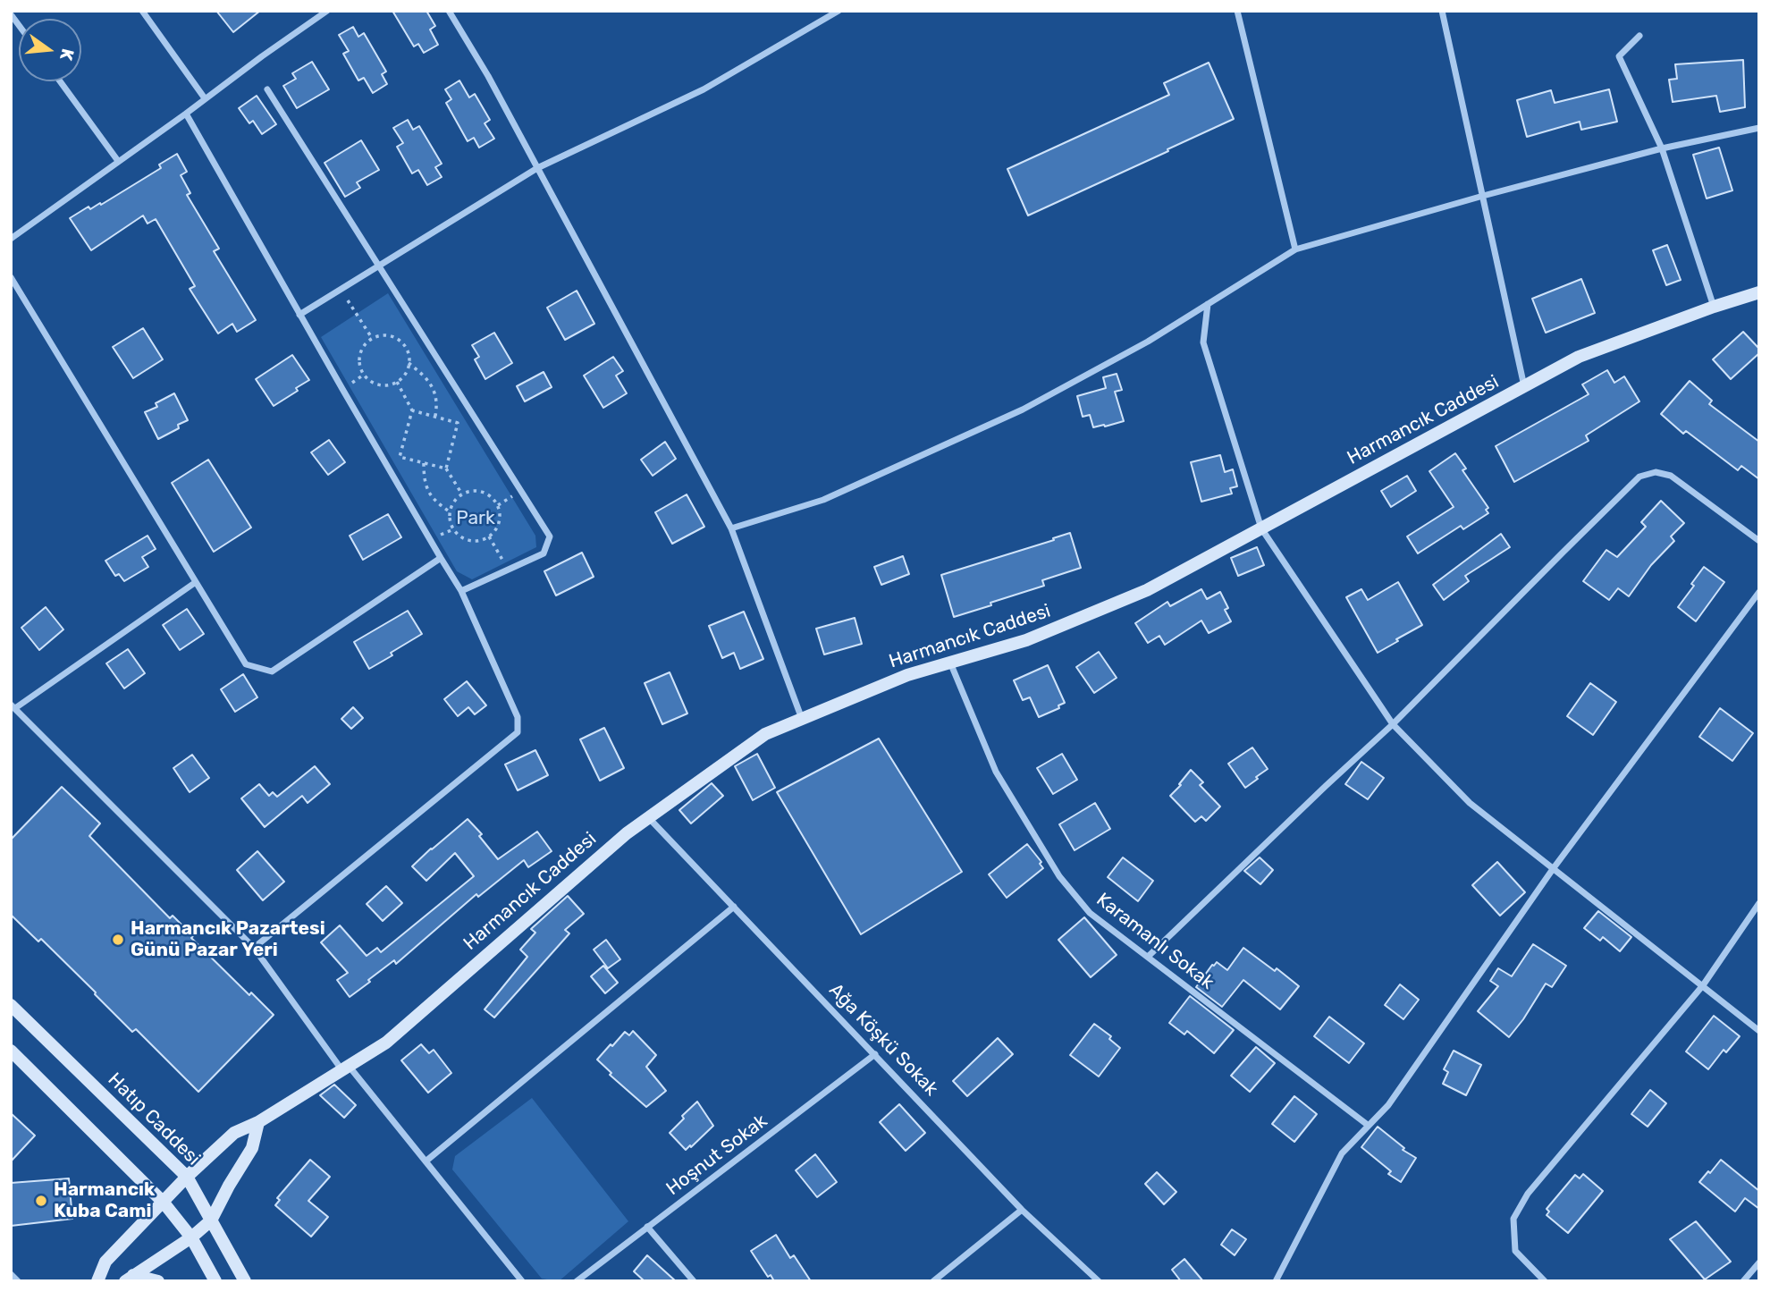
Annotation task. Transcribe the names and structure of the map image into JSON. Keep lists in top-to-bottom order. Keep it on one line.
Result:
{"streets":{"street":["Harmancık Caddesi","Karamanlı Sokak","Ağa Köşkü Sokak","Hatıp Caddesi","Hoşnut Sokak"]},"crossings":[["Harmancık Caddesi","Karamanlı Sokak"],["Harmancık Caddesi","Ağa Köşkü Sokak"],["Harmancık Caddesi","Hatıp Caddesi"],["Ağa Köşkü Sokak","Hoşnut Sokak"]],"parks":["Park"],"places":["Harmancık Pazartesi Günü Pazar Yeri","Harmancık Kuba Cami"],"north":"right"}
